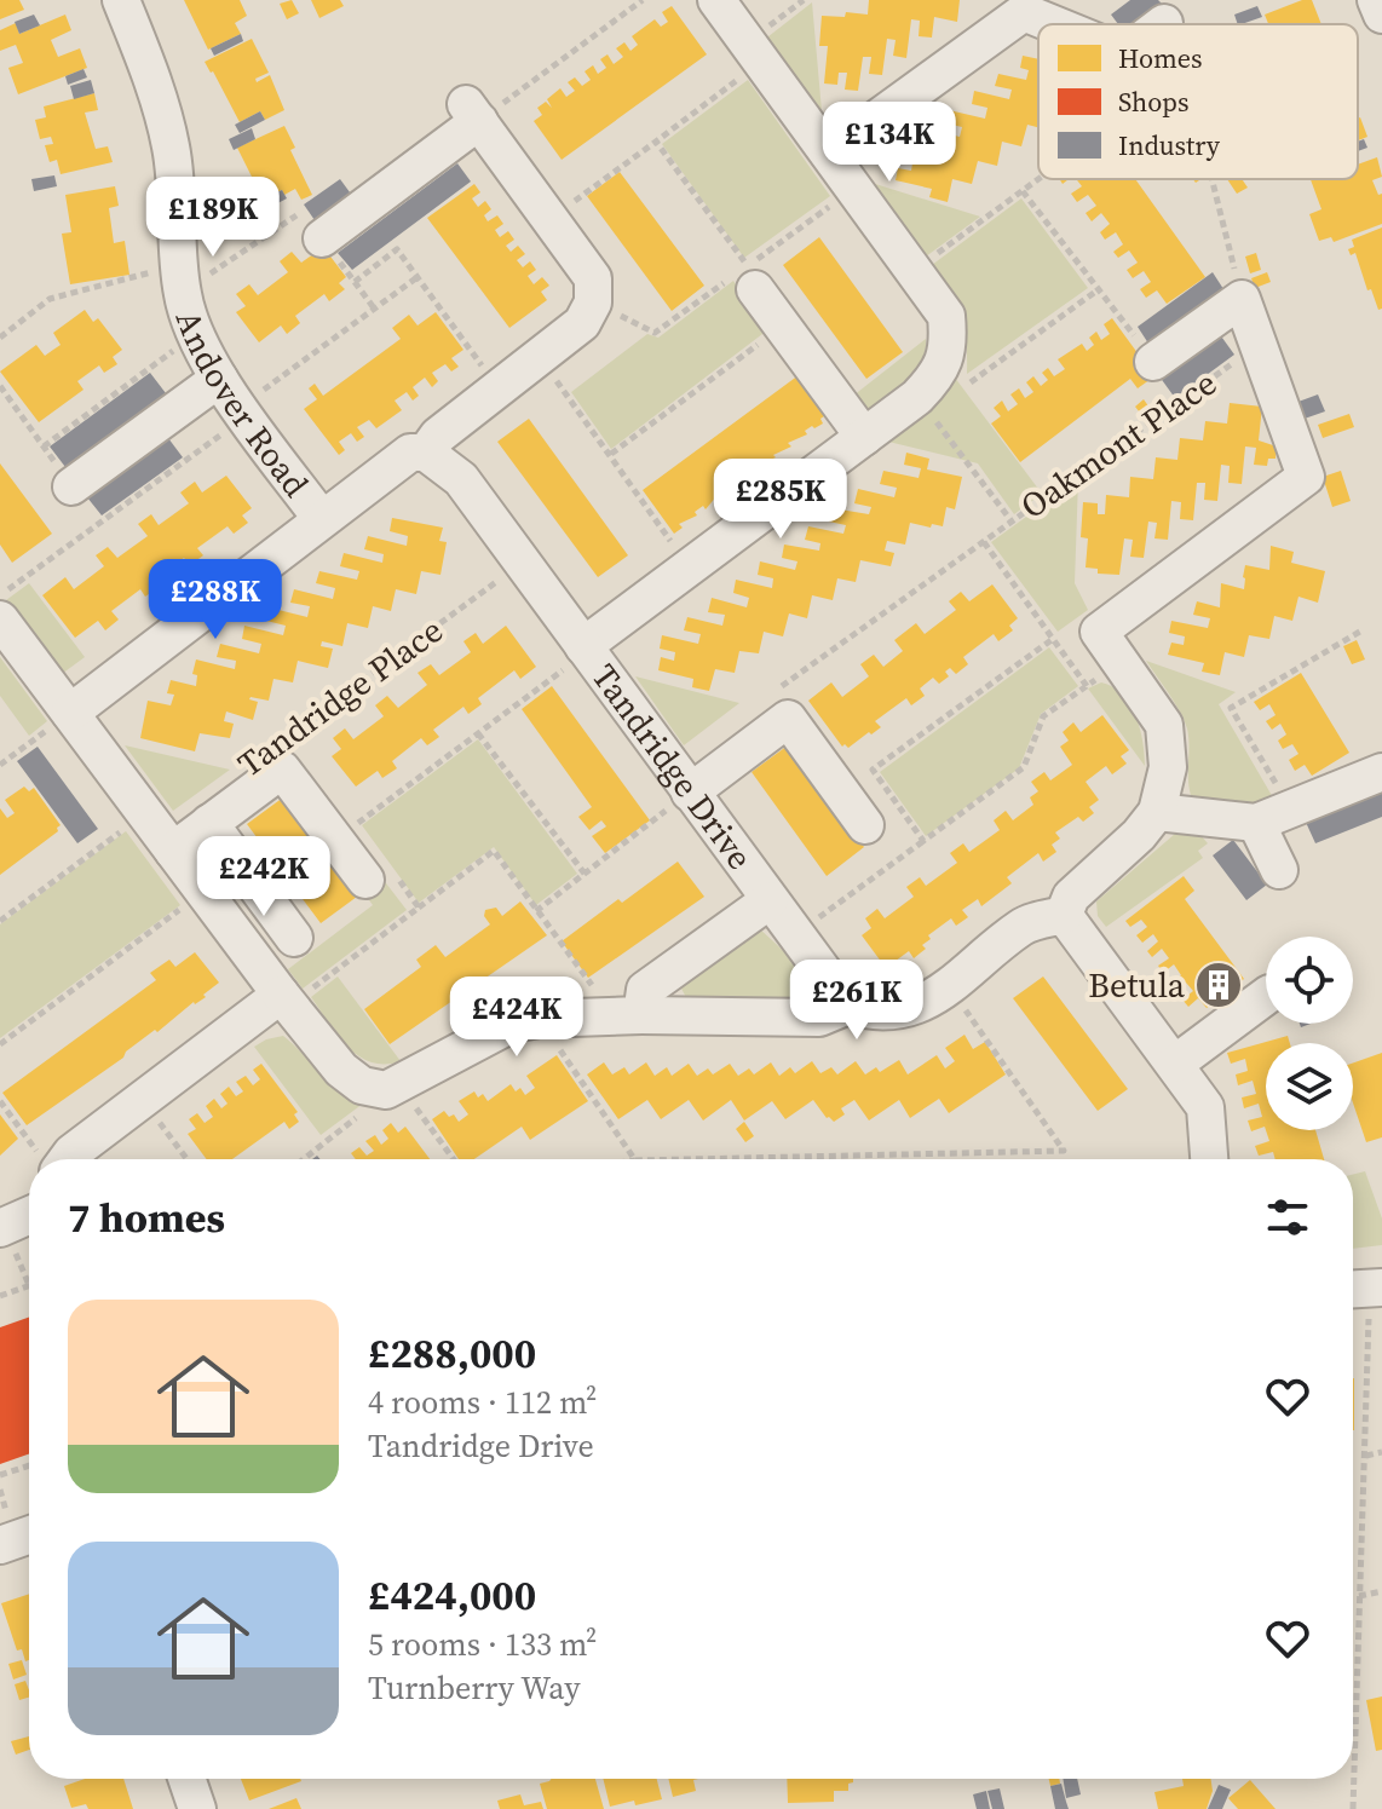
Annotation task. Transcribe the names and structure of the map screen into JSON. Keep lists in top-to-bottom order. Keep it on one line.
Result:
{"streets":{"street":["Andover Road","Tandridge Drive"],"path":["Oakmont Place","Tandridge Place"]},"crossings":[["Tandridge Place","Tandridge Drive"]],"places":{"building":["Betula"]},"legend":["Homes","Shops","Industry"],"page":{"price":["£134K","£189K","£285K","£288K","£242K","£261K","£424K"],"heading":"7 homes","list":[{"name":"£288,000","note":"4 rooms · 112 m² · Tandridge Drive"},{"name":"£424,000","note":"5 rooms · 133 m² · Turnberry Way"}]}}
